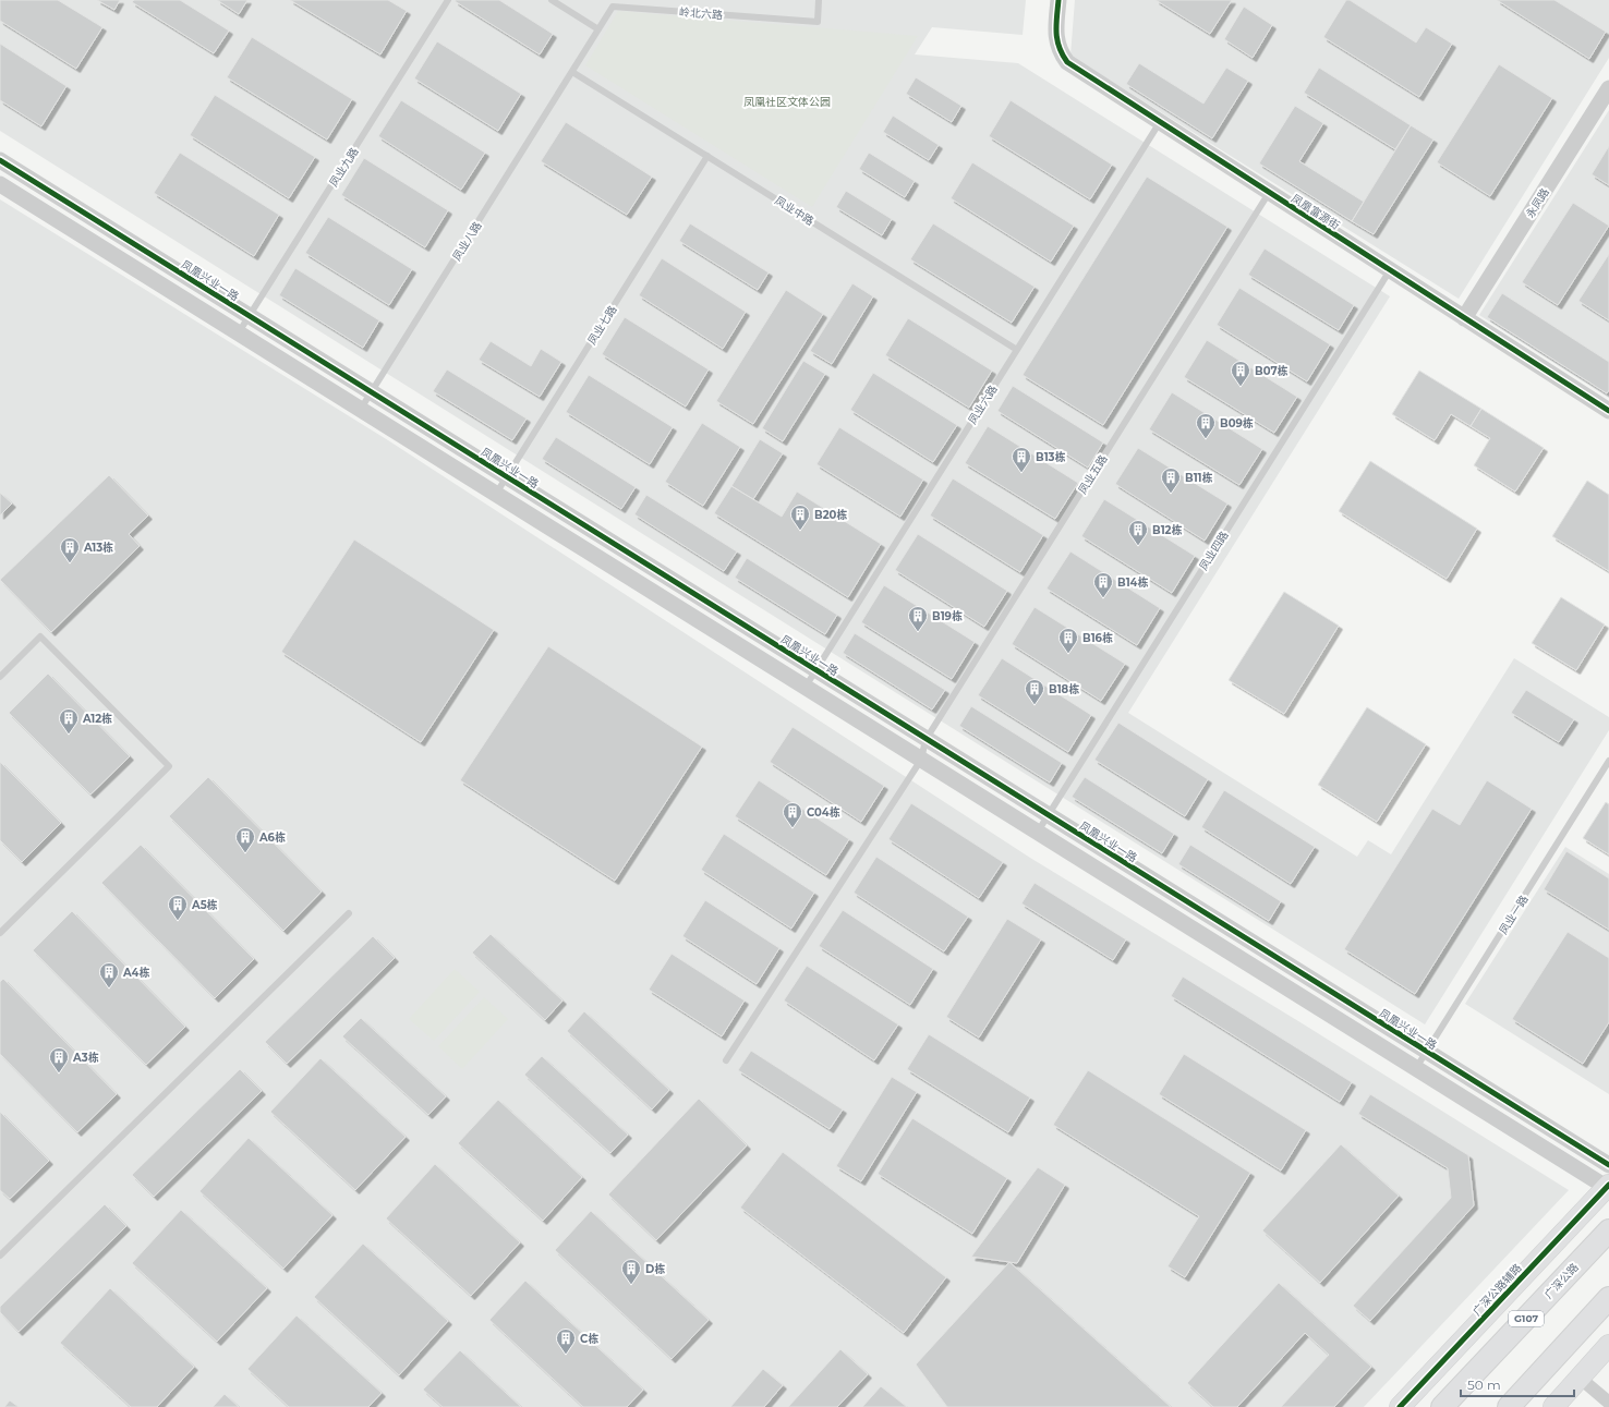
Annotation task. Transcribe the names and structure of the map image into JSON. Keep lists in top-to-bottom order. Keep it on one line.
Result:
{"streets":{"highway":["广深公路","G107"],"main road":["广深公路辅路"],"street":["永凤路","凤凰富源街","凤凰兴业一路"],"lane":["岭北六路","凤业九路","凤业中路","凤业八路","凤业七路","凤业六路","凤业五路","凤业四路","凤业一路"]},"crossings":[["岭北六路","凤业中路"],["岭北六路","凤业八路"],["凤业九路","凤凰兴业一路"],["永凤路","凤凰富源街"],["凤业中路","凤业八路"],["凤业中路","凤业七路"],["凤业中路","凤业六路"],["凤凰富源街","凤业六路"],["凤凰富源街","凤业五路"],["凤凰富源街","凤业四路"],["凤业八路","凤凰兴业一路"],["凤凰兴业一路","凤业七路"],["凤凰兴业一路","凤业六路"],["凤凰兴业一路","凤业五路"],["凤凰兴业一路","凤业四路"],["凤凰兴业一路","凤业一路"]],"parks":["凤凰社区文体公园"],"places":{"building":["B07栋","B09栋","B13栋","B11栋","B20栋","B12栋","A13栋","B14栋","B19栋","B16栋","B18栋","A12栋","C04栋","A6栋","A5栋","A4栋","A3栋","D栋","C栋"]},"scale_bar":"50 m"}
